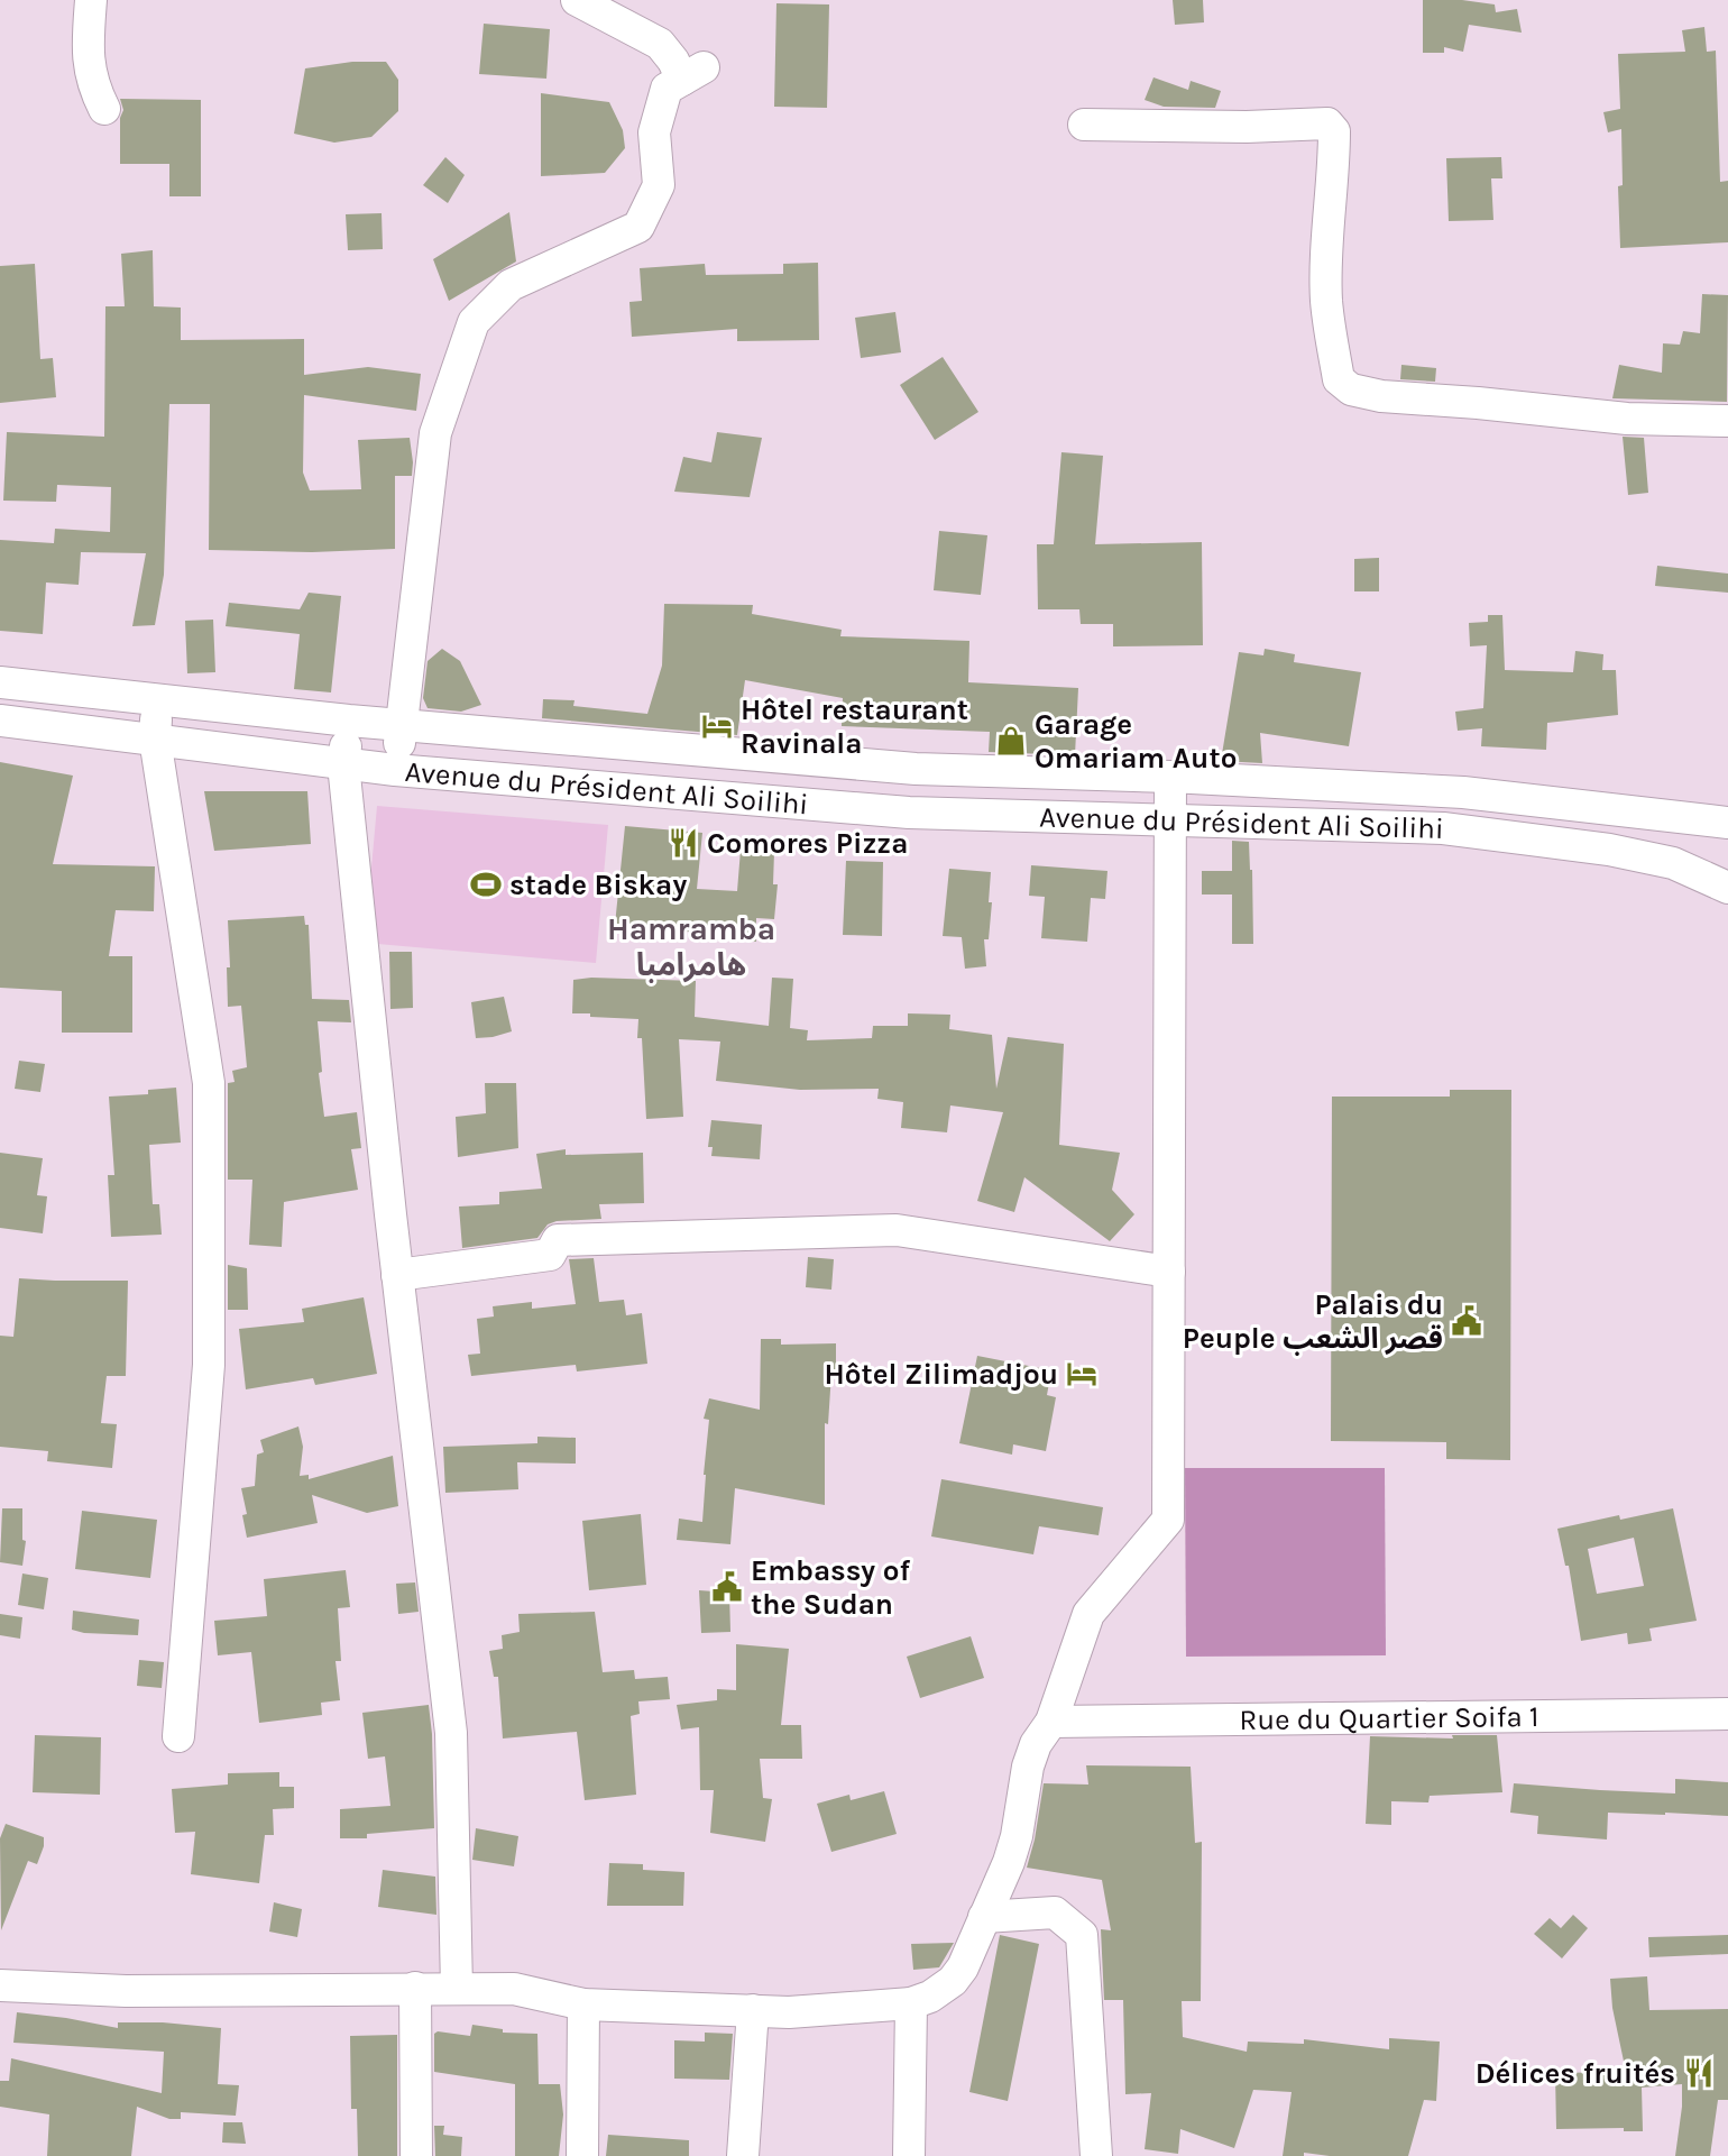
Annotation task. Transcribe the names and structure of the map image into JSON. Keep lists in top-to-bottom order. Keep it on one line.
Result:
{"streets":{"street":["Avenue du Président Ali Soilihi","Rue du Quartier Soifa 1"]},"districts":["Hamramba هامرامبا"],"places":{"hotel":["Hôtel restaurant Ravinala","Hôtel Zilimadjou"],"shop":["Garage Omariam Auto"],"restaurant":["Comores Pizza","Délices fruités"],"sports":["stade Biskay"],"public building":["Palais du Peuple قصر الشعب","Embassy of the Sudan"]}}
